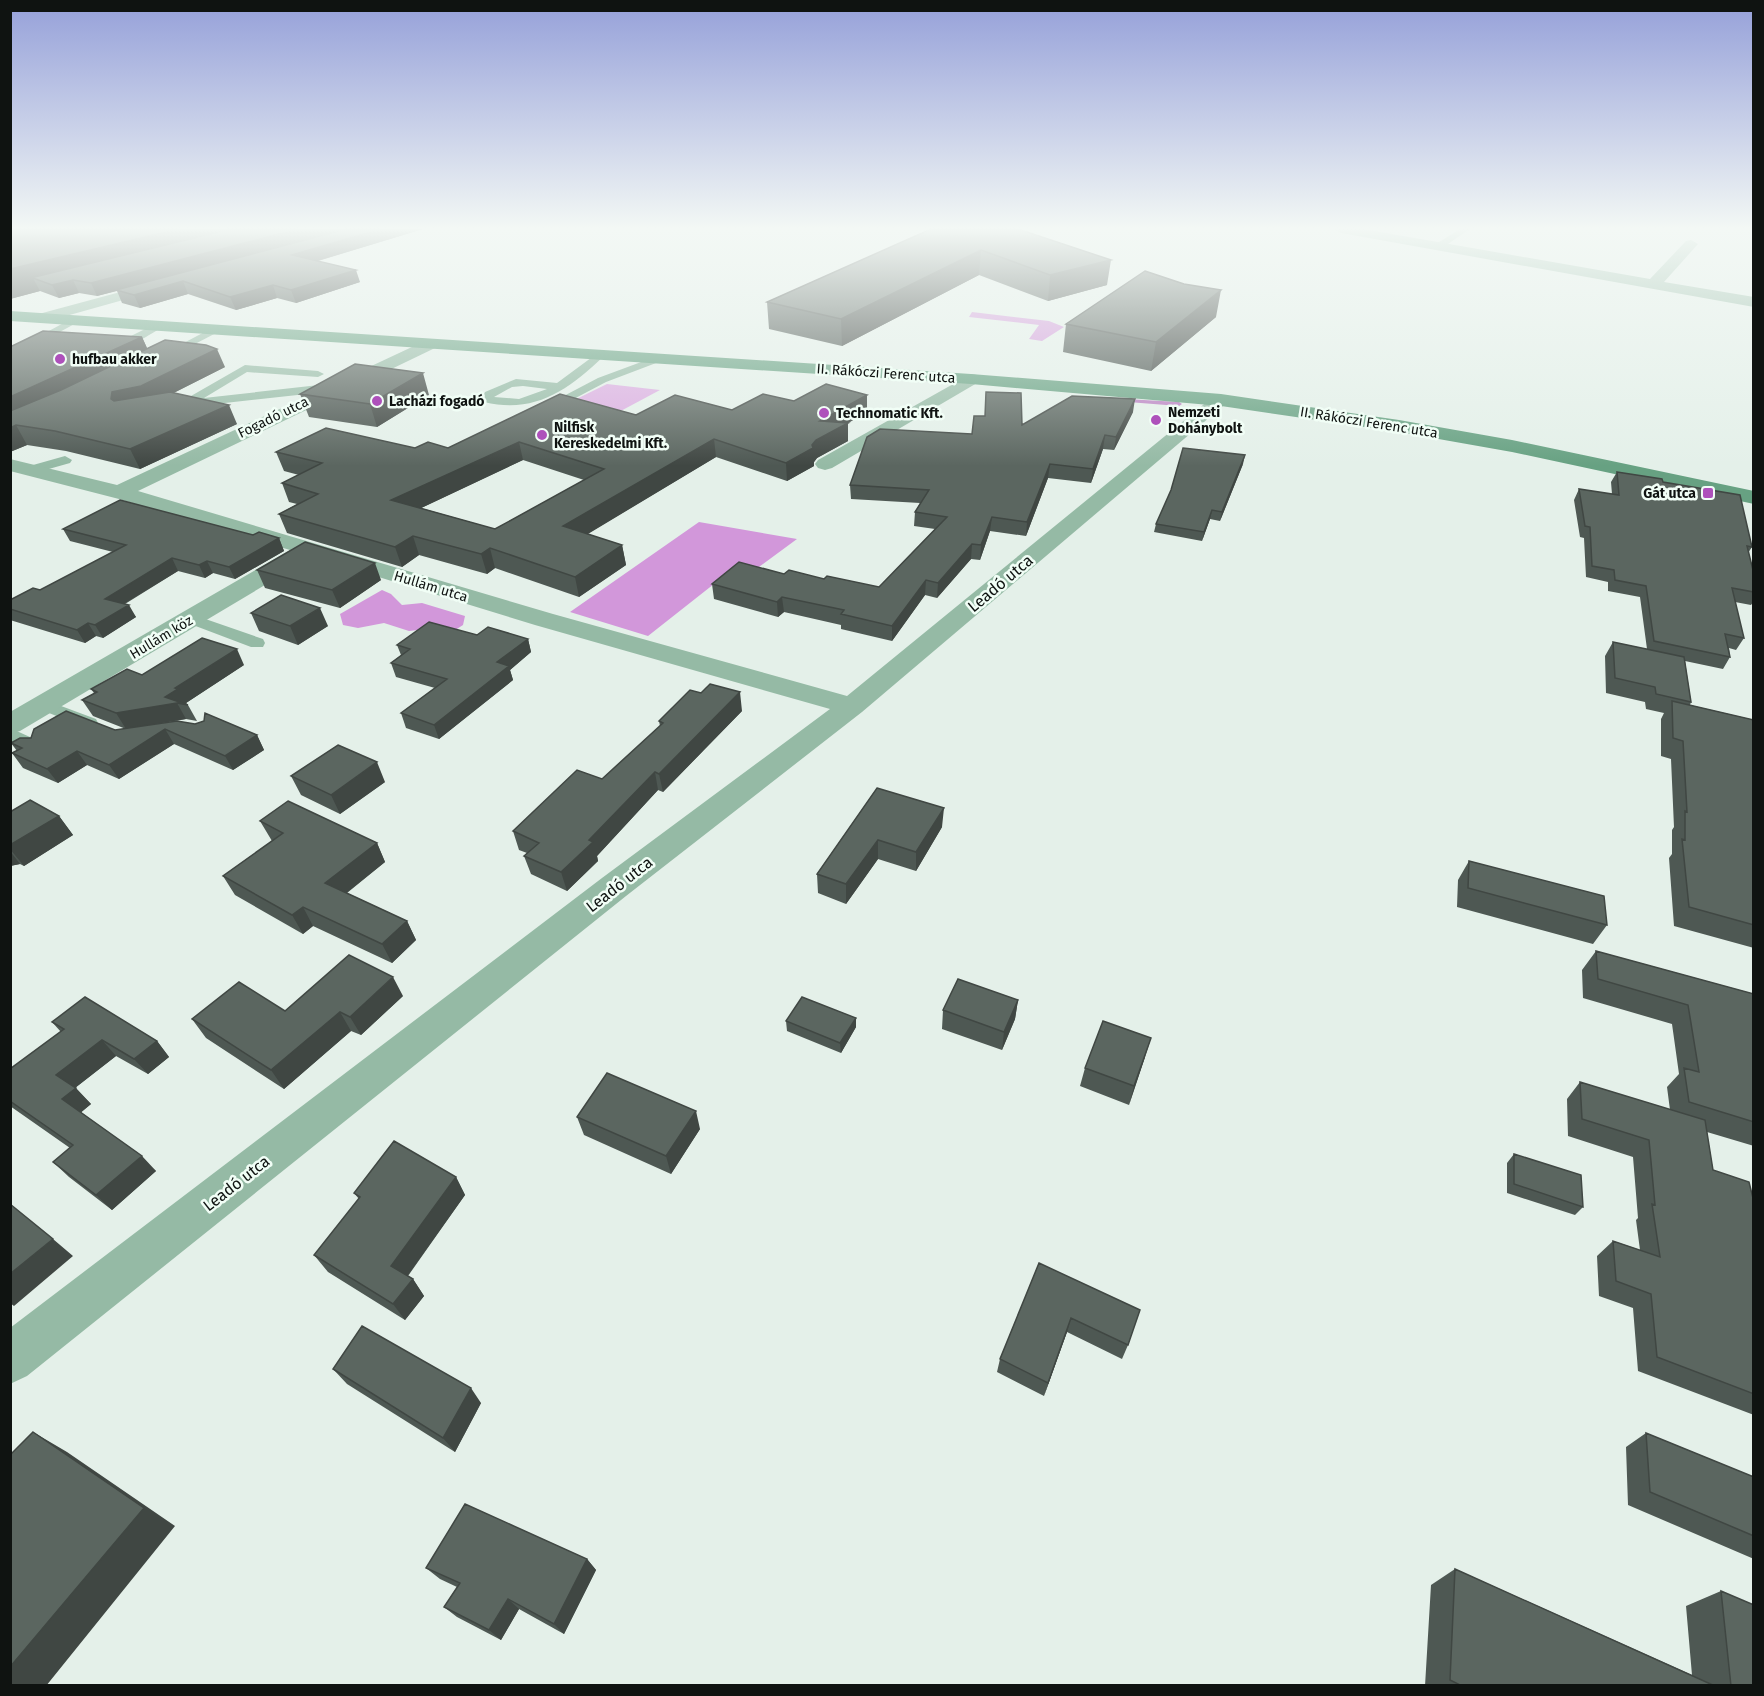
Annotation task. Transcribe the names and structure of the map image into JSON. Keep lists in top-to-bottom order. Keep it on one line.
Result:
{"streets":{"main road":["II. Rákóczi Ferenc utca"],"street":["Fogadó utca","Leadó utca","Hullám utca","Hullám köz"]},"crossings":[["II. Rákóczi Ferenc utca","Fogadó utca"],["II. Rákóczi Ferenc utca","Leadó utca"],["Fogadó utca","Hullám utca"],["Leadó utca","Hullám utca"],["Hullám utca","Hullám köz"]],"places":{"other":["hufbau akker","Lacházi fogadó","Technomatic Kft.","Nemzeti Dohánybolt","Nilfisk Kereskedelmi Kft."],"transit":["Gát utca"]}}
